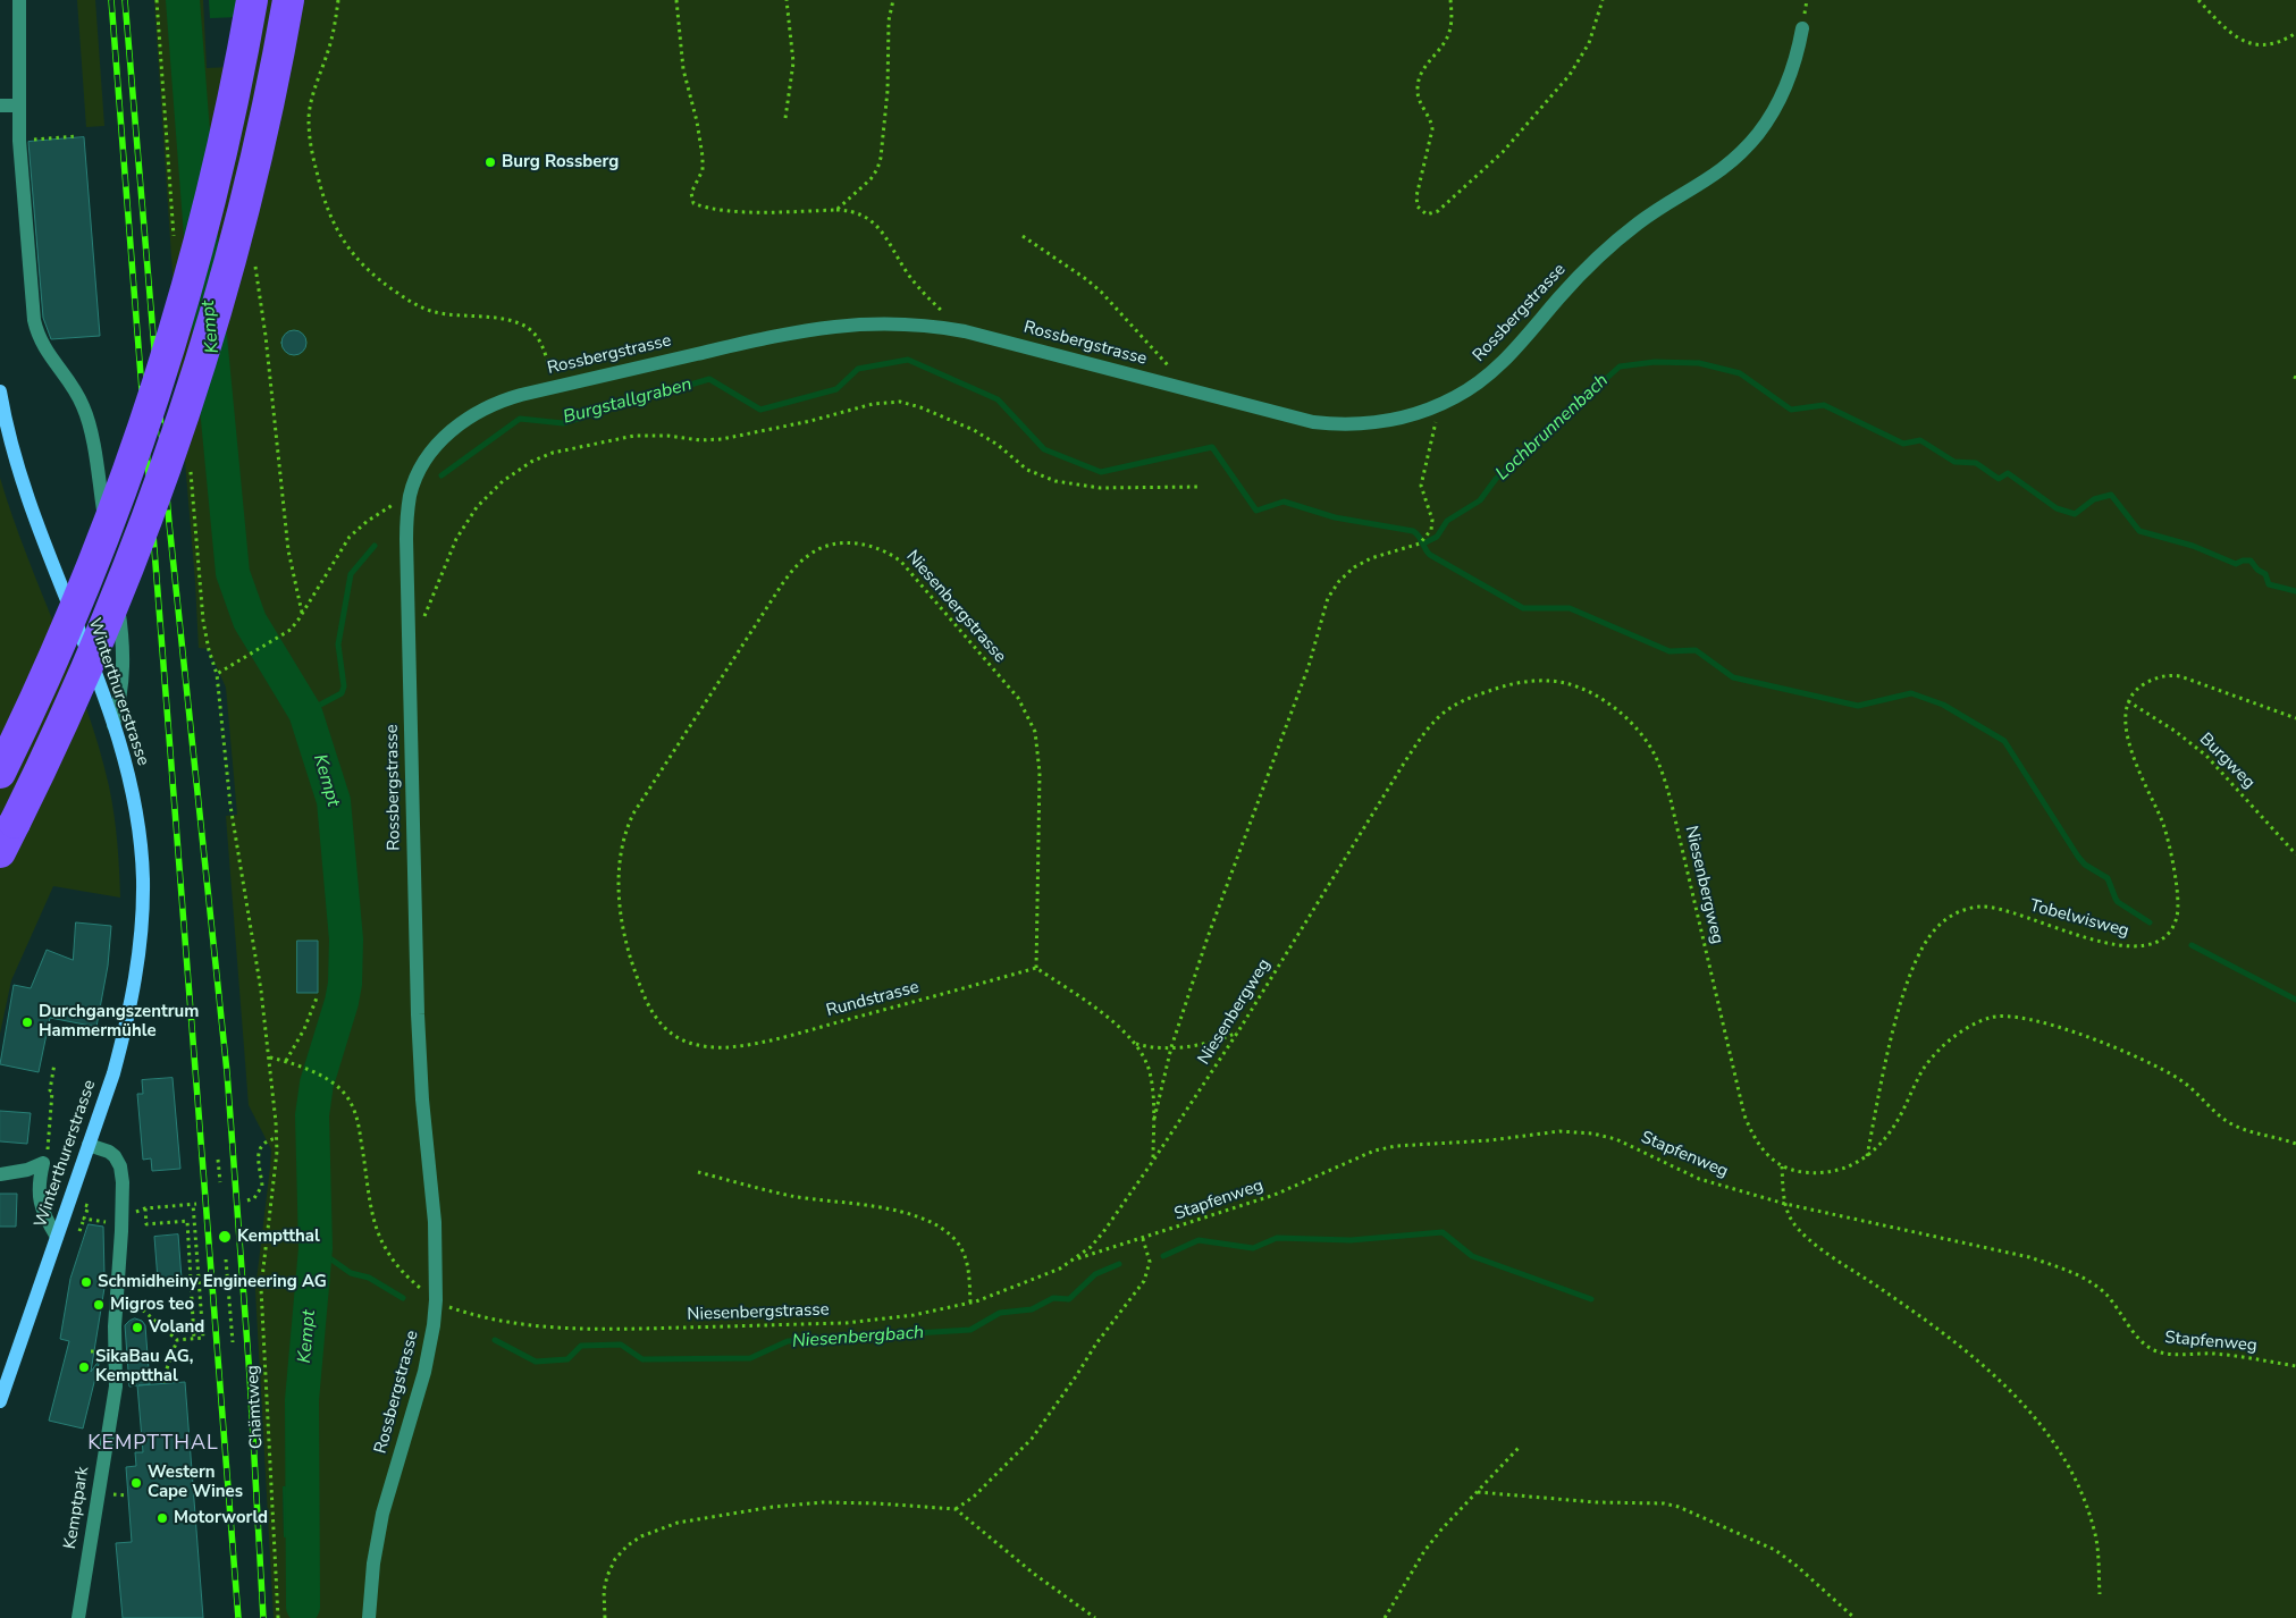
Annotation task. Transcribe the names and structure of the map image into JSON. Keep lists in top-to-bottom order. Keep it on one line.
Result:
{"streets":{"main road":["Winterthurerstrasse"],"street":["Rossbergstrasse","Kemptpark"],"path":["Niesenbergstrasse","Burgweg","Niesenbergweg","Tobelwisweg","Rundstrasse","Stapfenweg","Chämtweg"]},"crossings":[["Rossbergstrasse","Niesenbergstrasse"],["Niesenbergstrasse","Niesenbergweg"],["Niesenbergstrasse","Rundstrasse"],["Niesenbergstrasse","Stapfenweg"],["Winterthurerstrasse","Kemptpark"],["Burgweg","Tobelwisweg"],["Niesenbergweg","Stapfenweg"]],"districts":["KEMPTTHAL"],"water":["Kempt","Burgstallgraben","Lochbrunnenbach","Niesenbergbach"],"places":["Burg Rossberg","Durchgangszentrum Hammermühle","Kemptthal","Schmidheiny Engineering AG","Migros teo","Voland","SikaBau AG, Kemptthal","Western Cape Wines","Motorworld"]}
